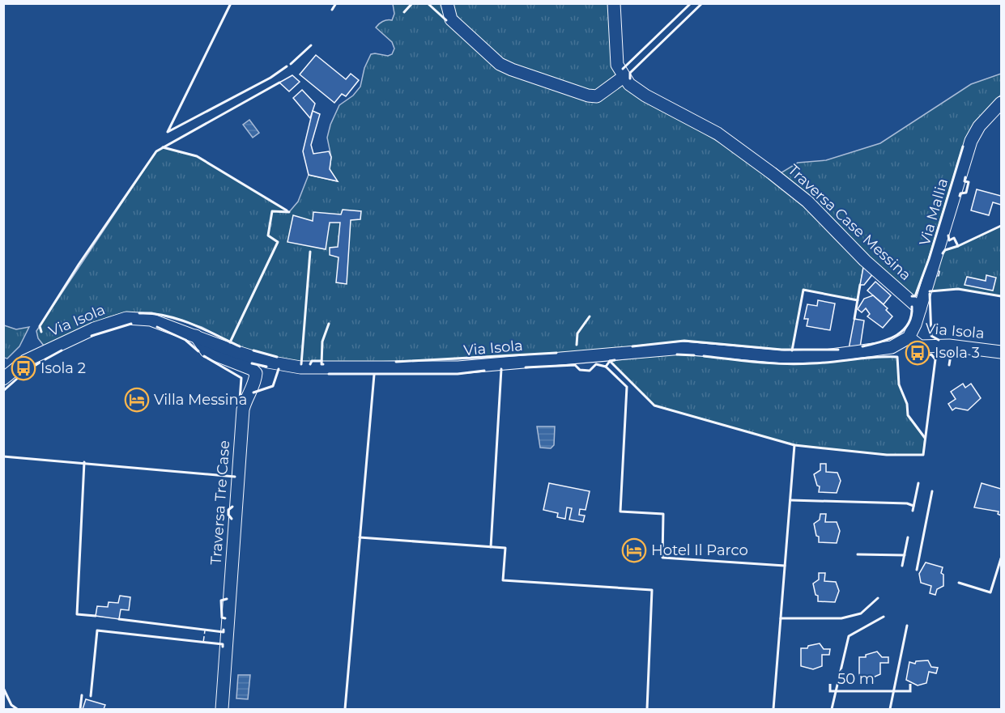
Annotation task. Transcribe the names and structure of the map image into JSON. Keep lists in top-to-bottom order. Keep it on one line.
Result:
{"streets":{"street":["Via Mallia","Traversa Case Messina","Via Isola","Traversa Tre Case"]},"crossings":[["Via Mallia","Traversa Case Messina"],["Via Mallia","Via Isola"],["Via Isola","Traversa Tre Case"]],"places":{"bus stop":["Isola 3","Isola 2"],"hotel":["Villa Messina","Hotel Il Parco"]},"scale_bar":"50 m"}
